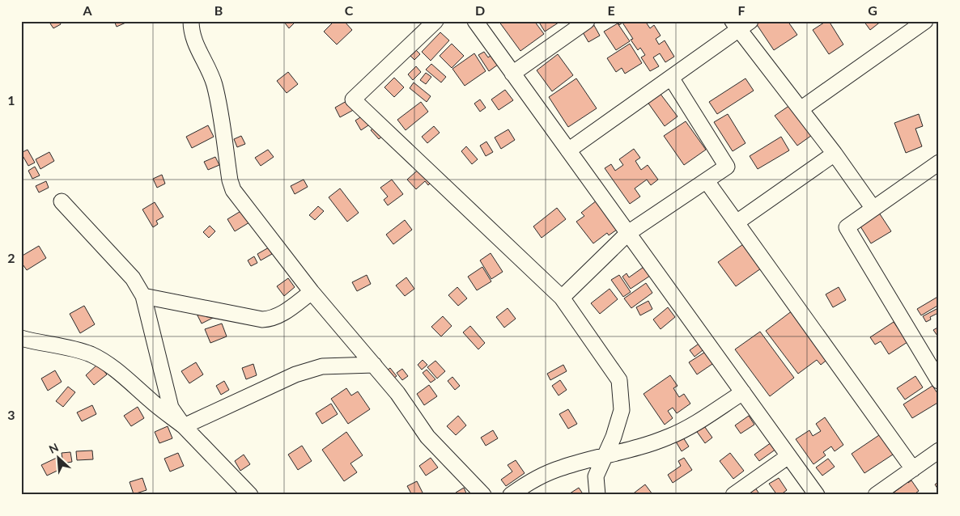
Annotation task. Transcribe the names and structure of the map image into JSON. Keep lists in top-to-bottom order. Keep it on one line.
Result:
{"north":"top left","grid":{"columns":["A","B","C","D","E","F","G"],"rows":["1","2","3"]}}
